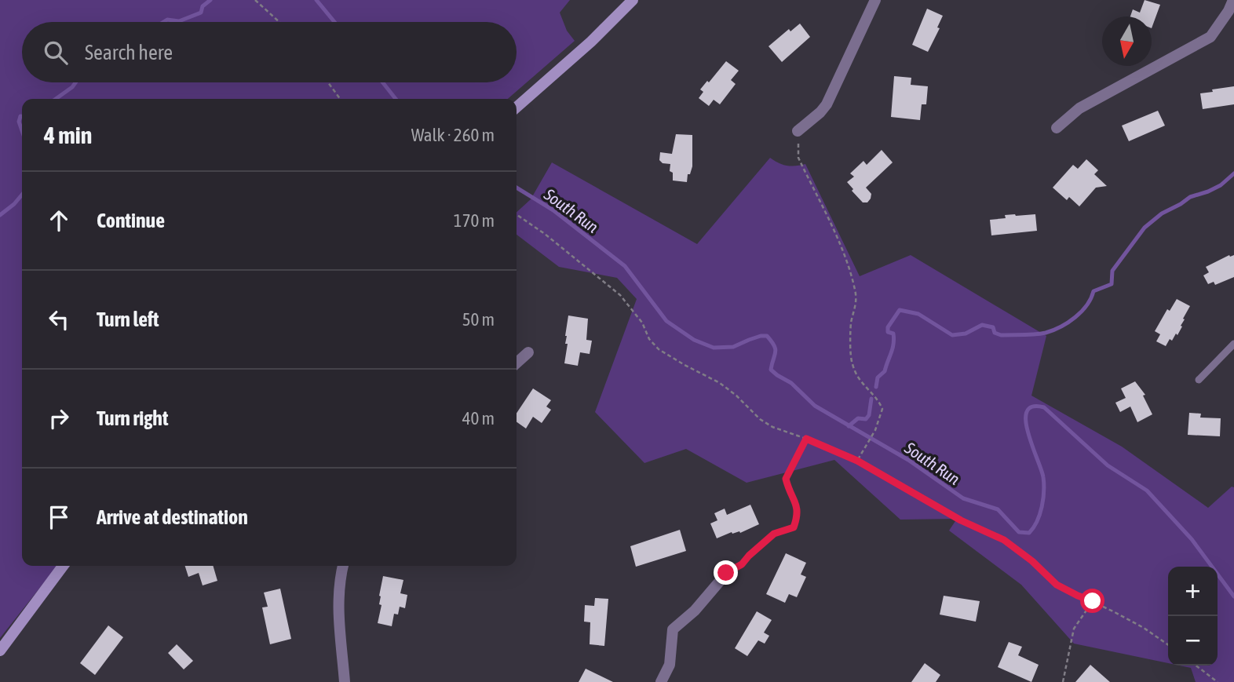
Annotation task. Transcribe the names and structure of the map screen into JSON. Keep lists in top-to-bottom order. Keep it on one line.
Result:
{"water":["South Run"],"north":"bottom","page":{"search":"Search here","heading":["4 min","Walk · 260 m"],"list":[["Continue","170 m"],["Turn left","50 m"],["Turn right","40 m"],"Arrive at destination"],"map_buttons":["+","−"]}}
